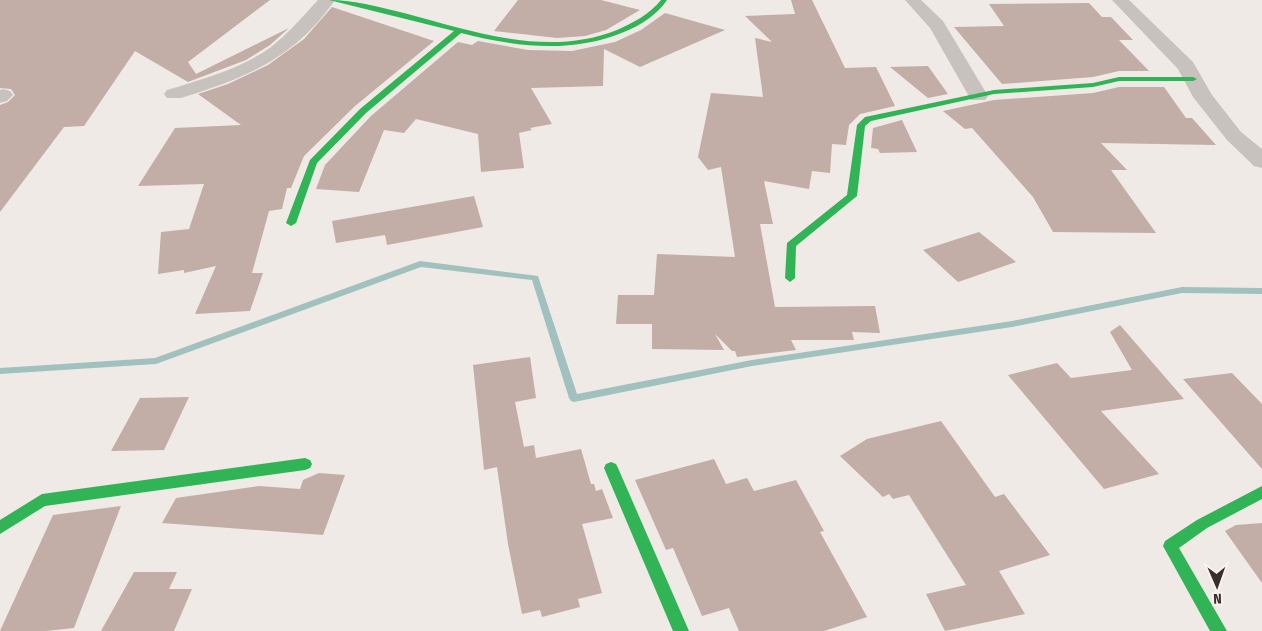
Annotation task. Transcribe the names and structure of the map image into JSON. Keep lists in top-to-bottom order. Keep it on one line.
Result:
{"north":"bottom"}
